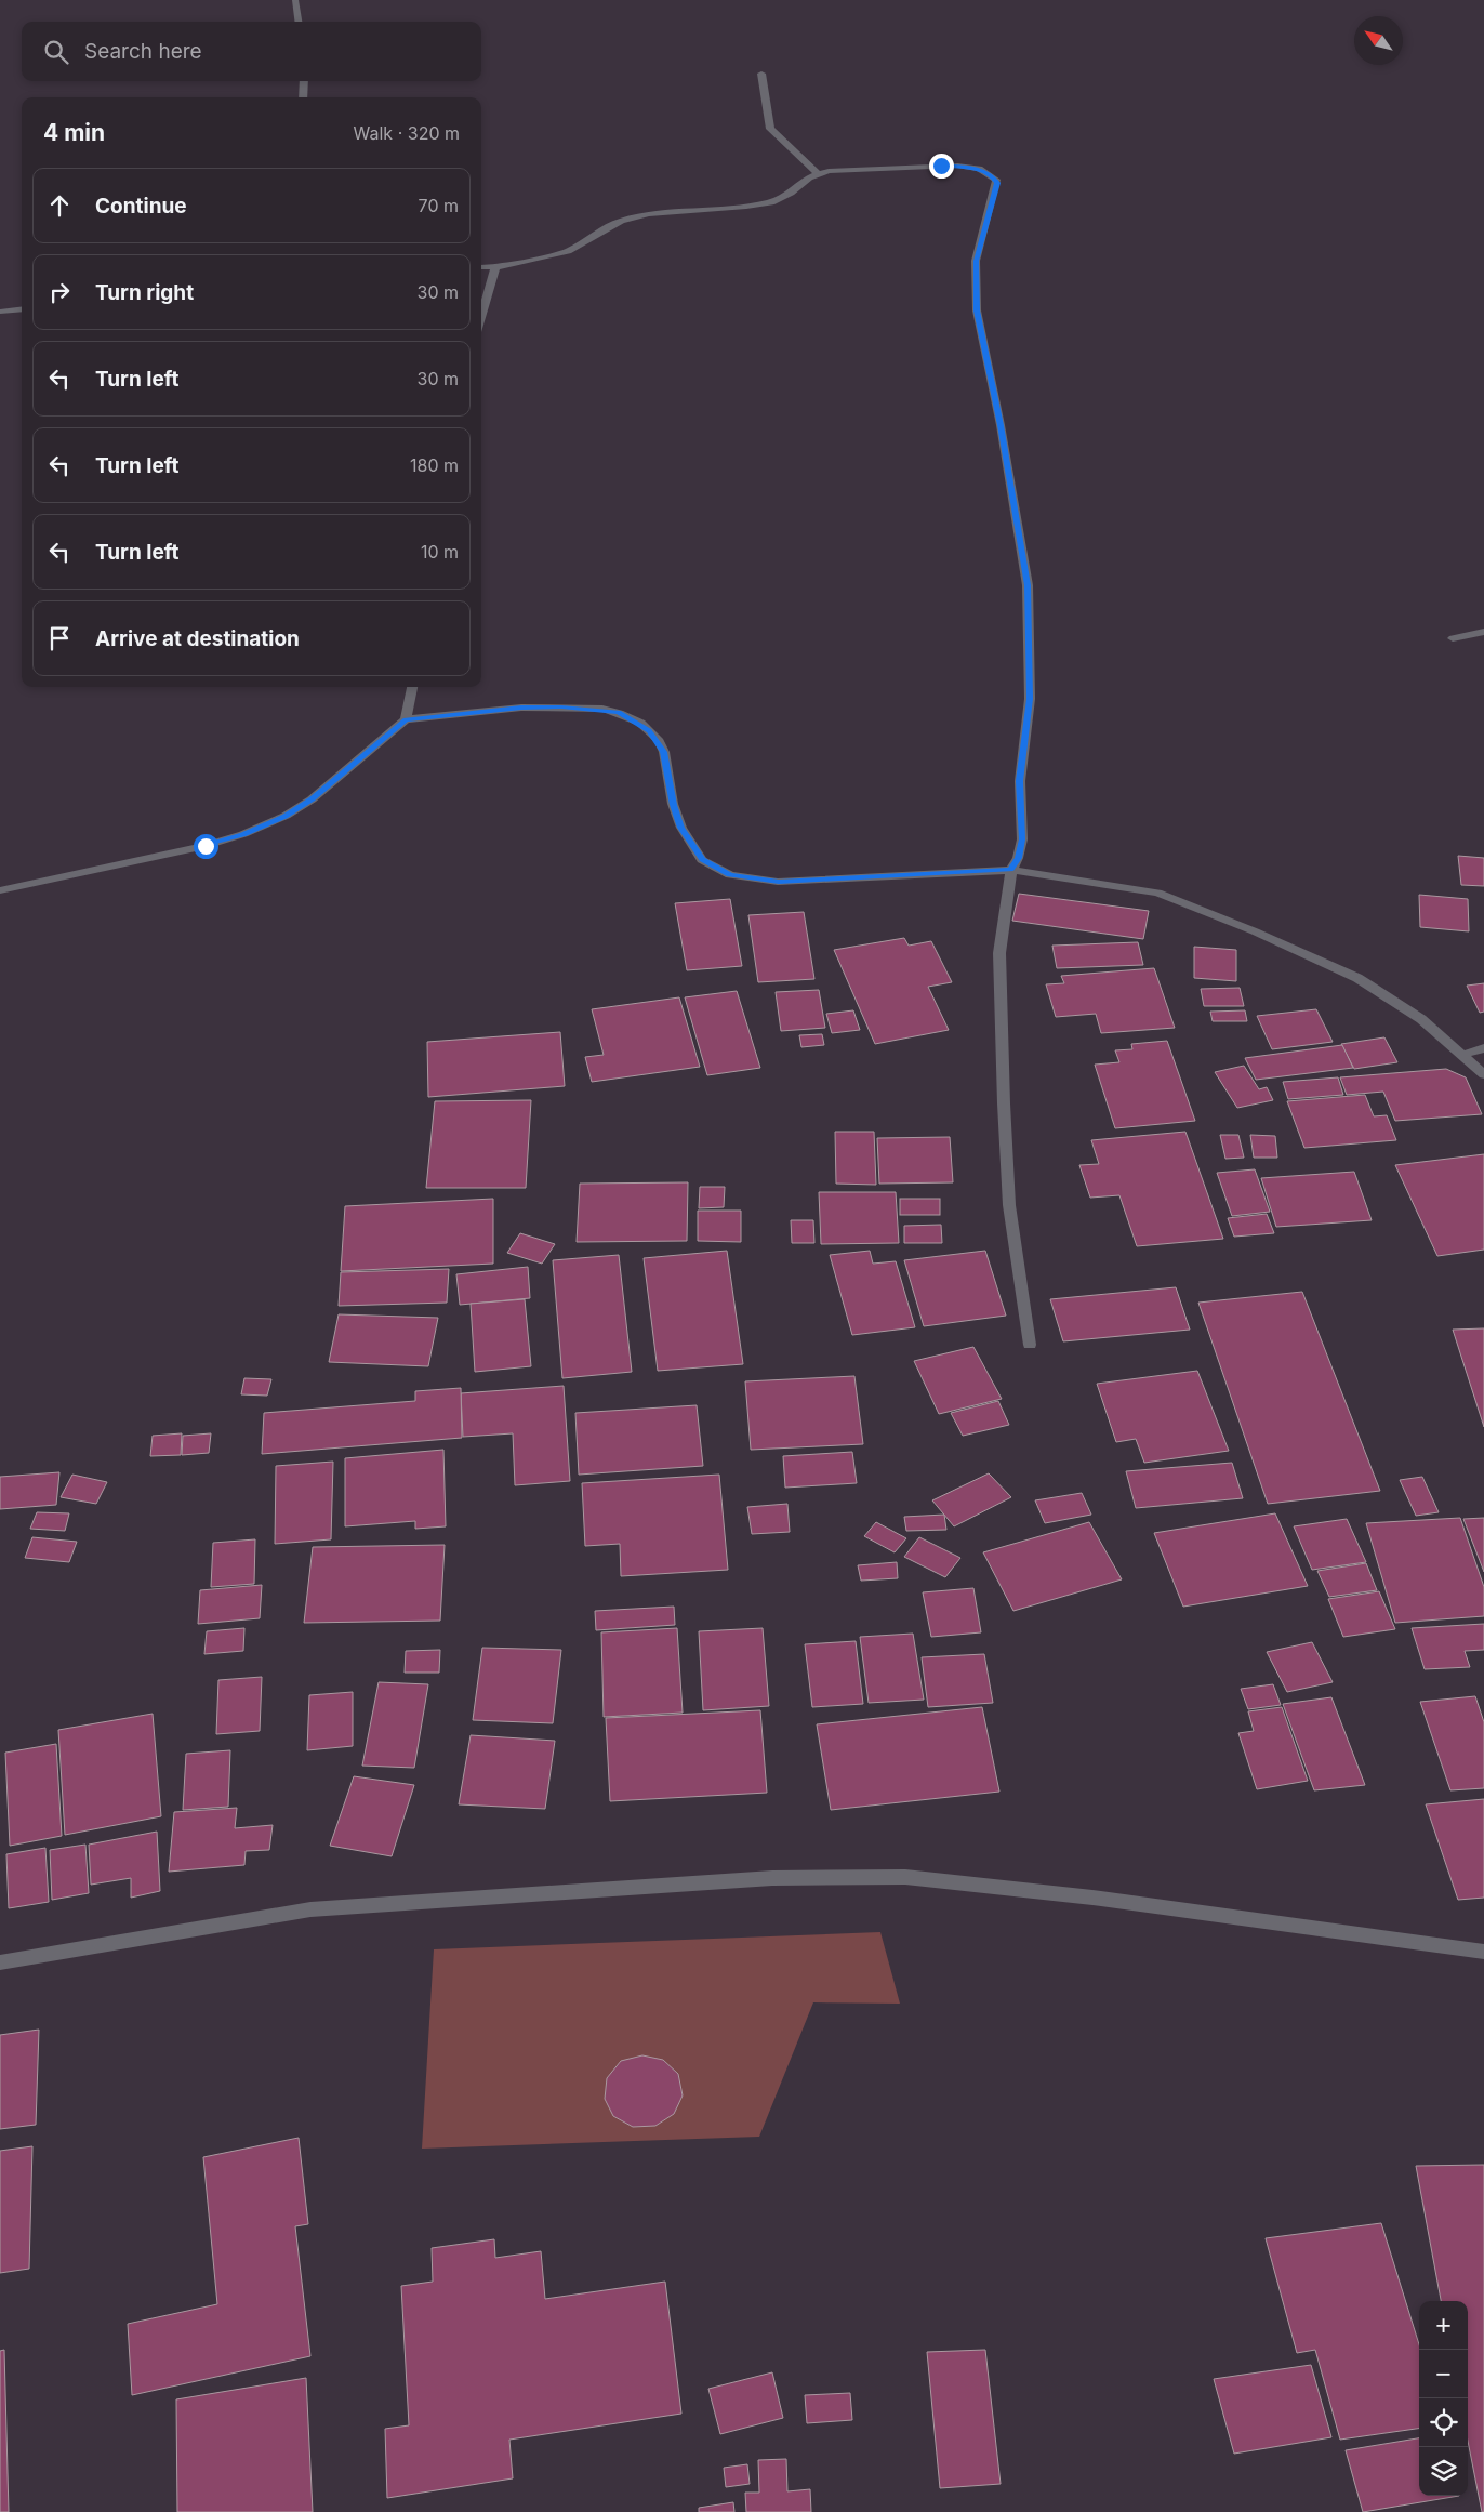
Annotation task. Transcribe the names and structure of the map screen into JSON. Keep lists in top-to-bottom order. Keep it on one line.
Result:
{"north":"top left","page":{"search":"Search here","heading":["4 min","Walk · 320 m"],"list":[["Continue","70 m"],["Turn right","30 m"],["Turn left","30 m"],["Turn left","180 m"],["Turn left","10 m"],"Arrive at destination"],"map_buttons":["+","−"]}}
